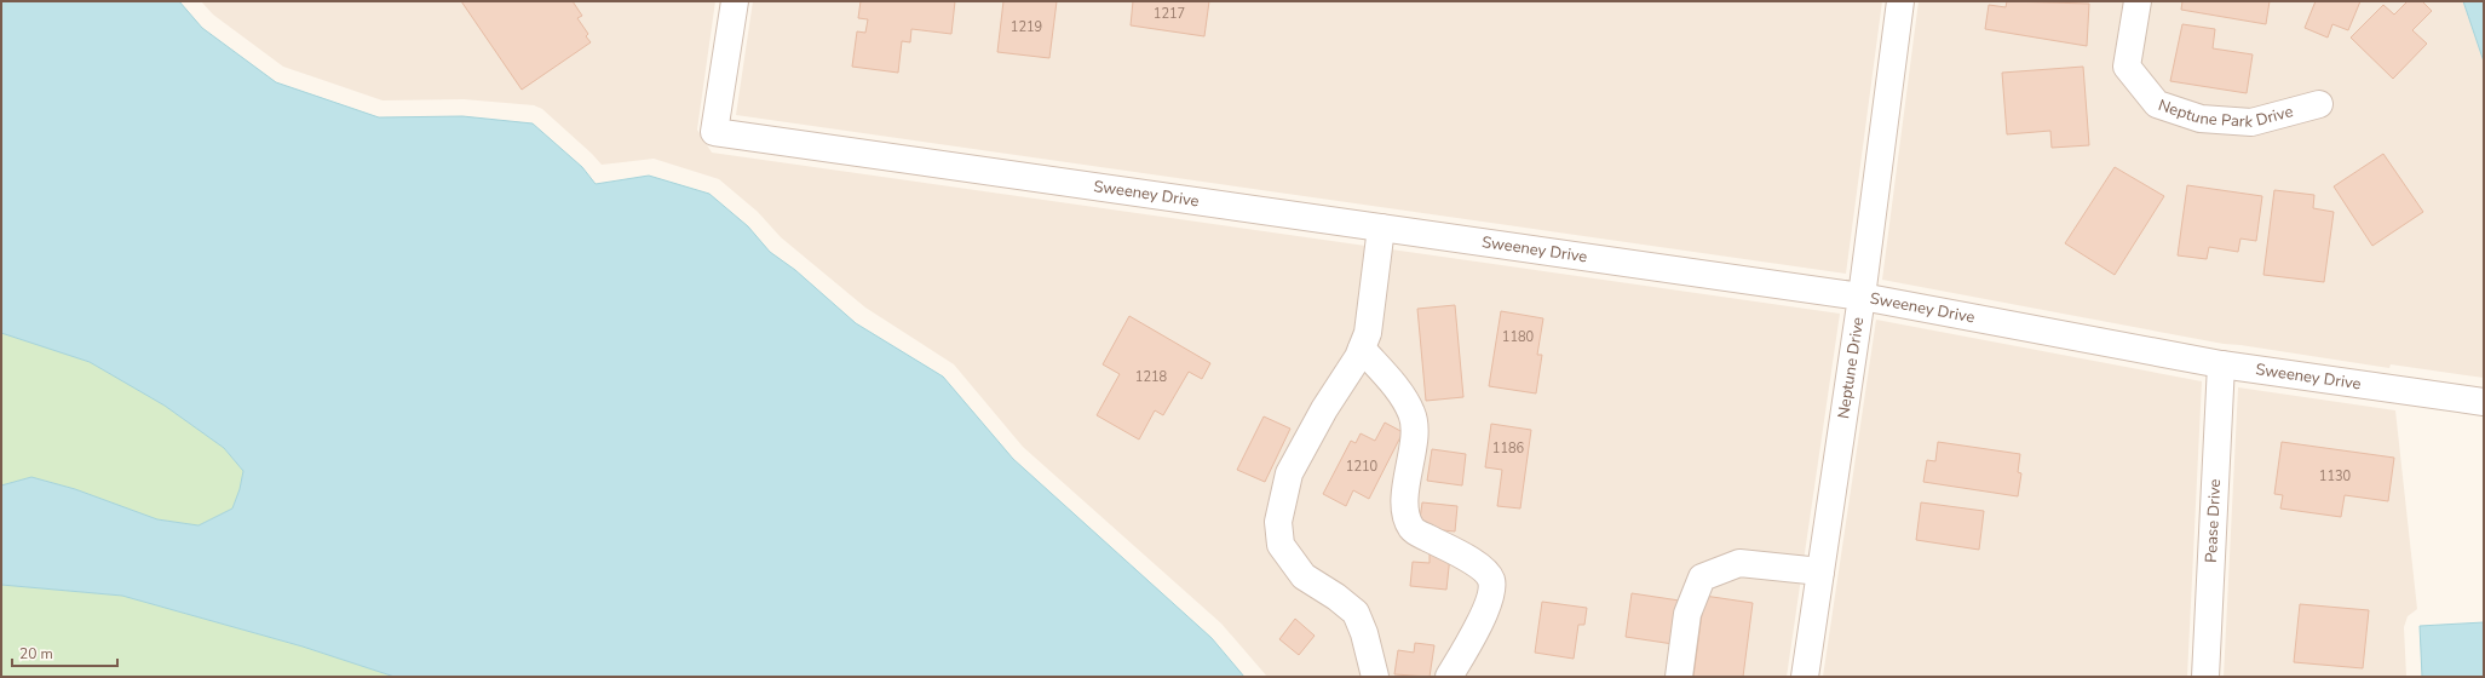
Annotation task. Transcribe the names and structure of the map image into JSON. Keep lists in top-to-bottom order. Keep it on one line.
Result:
{"streets":{"street":["Neptune Park Drive","Sweeney Drive","Neptune Drive","Pease Drive"]},"crossings":[["Sweeney Drive","Neptune Drive"],["Sweeney Drive","Pease Drive"]],"house_numbers":["1217","1219","1180","1218","1186","1210","1130"],"scale_bar":"20 m"}
